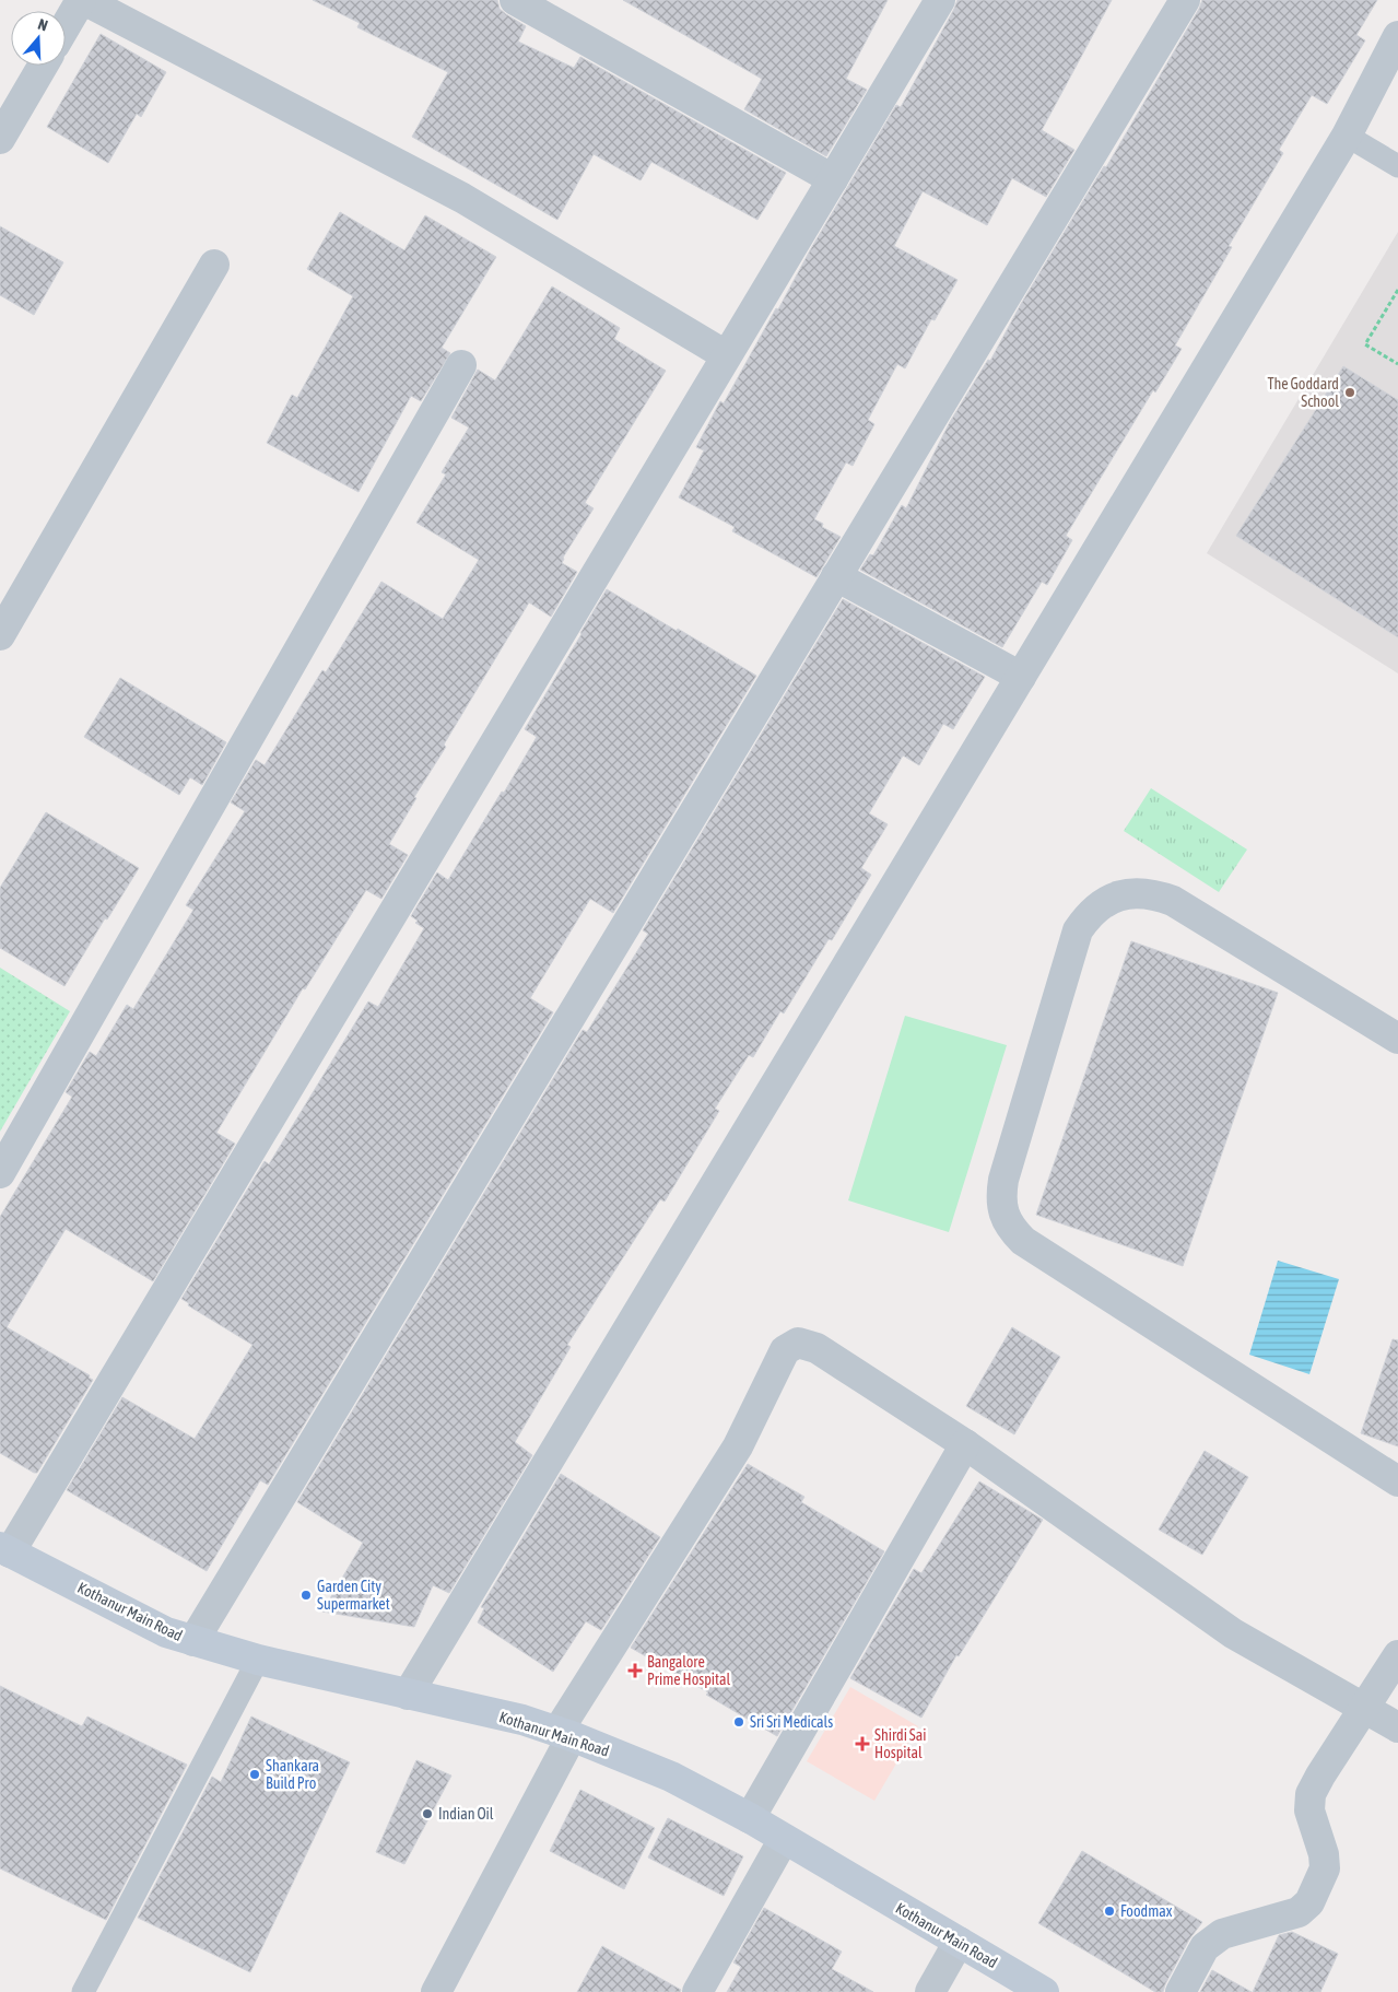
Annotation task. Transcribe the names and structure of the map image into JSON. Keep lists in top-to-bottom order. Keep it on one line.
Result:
{"streets":{"main road":["Kothanur Main Road"]},"places":{"other":["The Goddard School","Garden City Supermarket","Sri Sri Medicals","Shankara Build Pro","Indian Oil","Foodmax"],"health":["Bangalore Prime Hospital","Shirdi Sai Hospital"]},"north":"top"}
